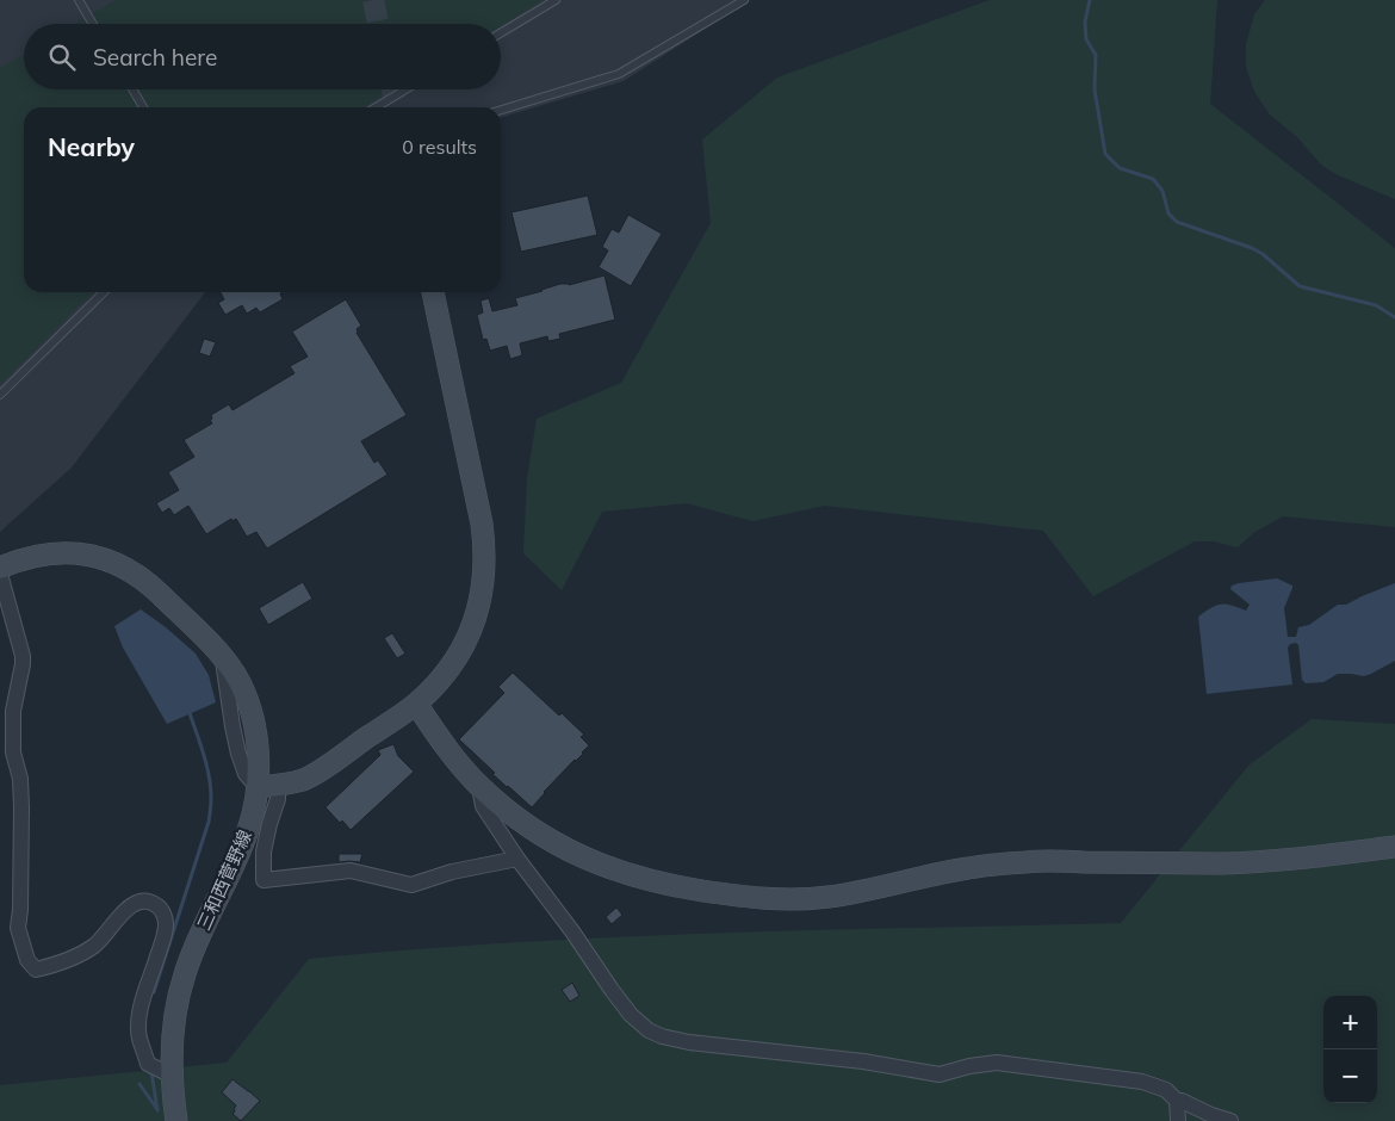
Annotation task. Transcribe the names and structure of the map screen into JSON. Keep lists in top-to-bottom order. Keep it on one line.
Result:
{"streets":{"street":["三和西菅野線"]},"page":{"search":"Search here","heading":["Nearby","0 results"],"map_buttons":["+","−"]}}
